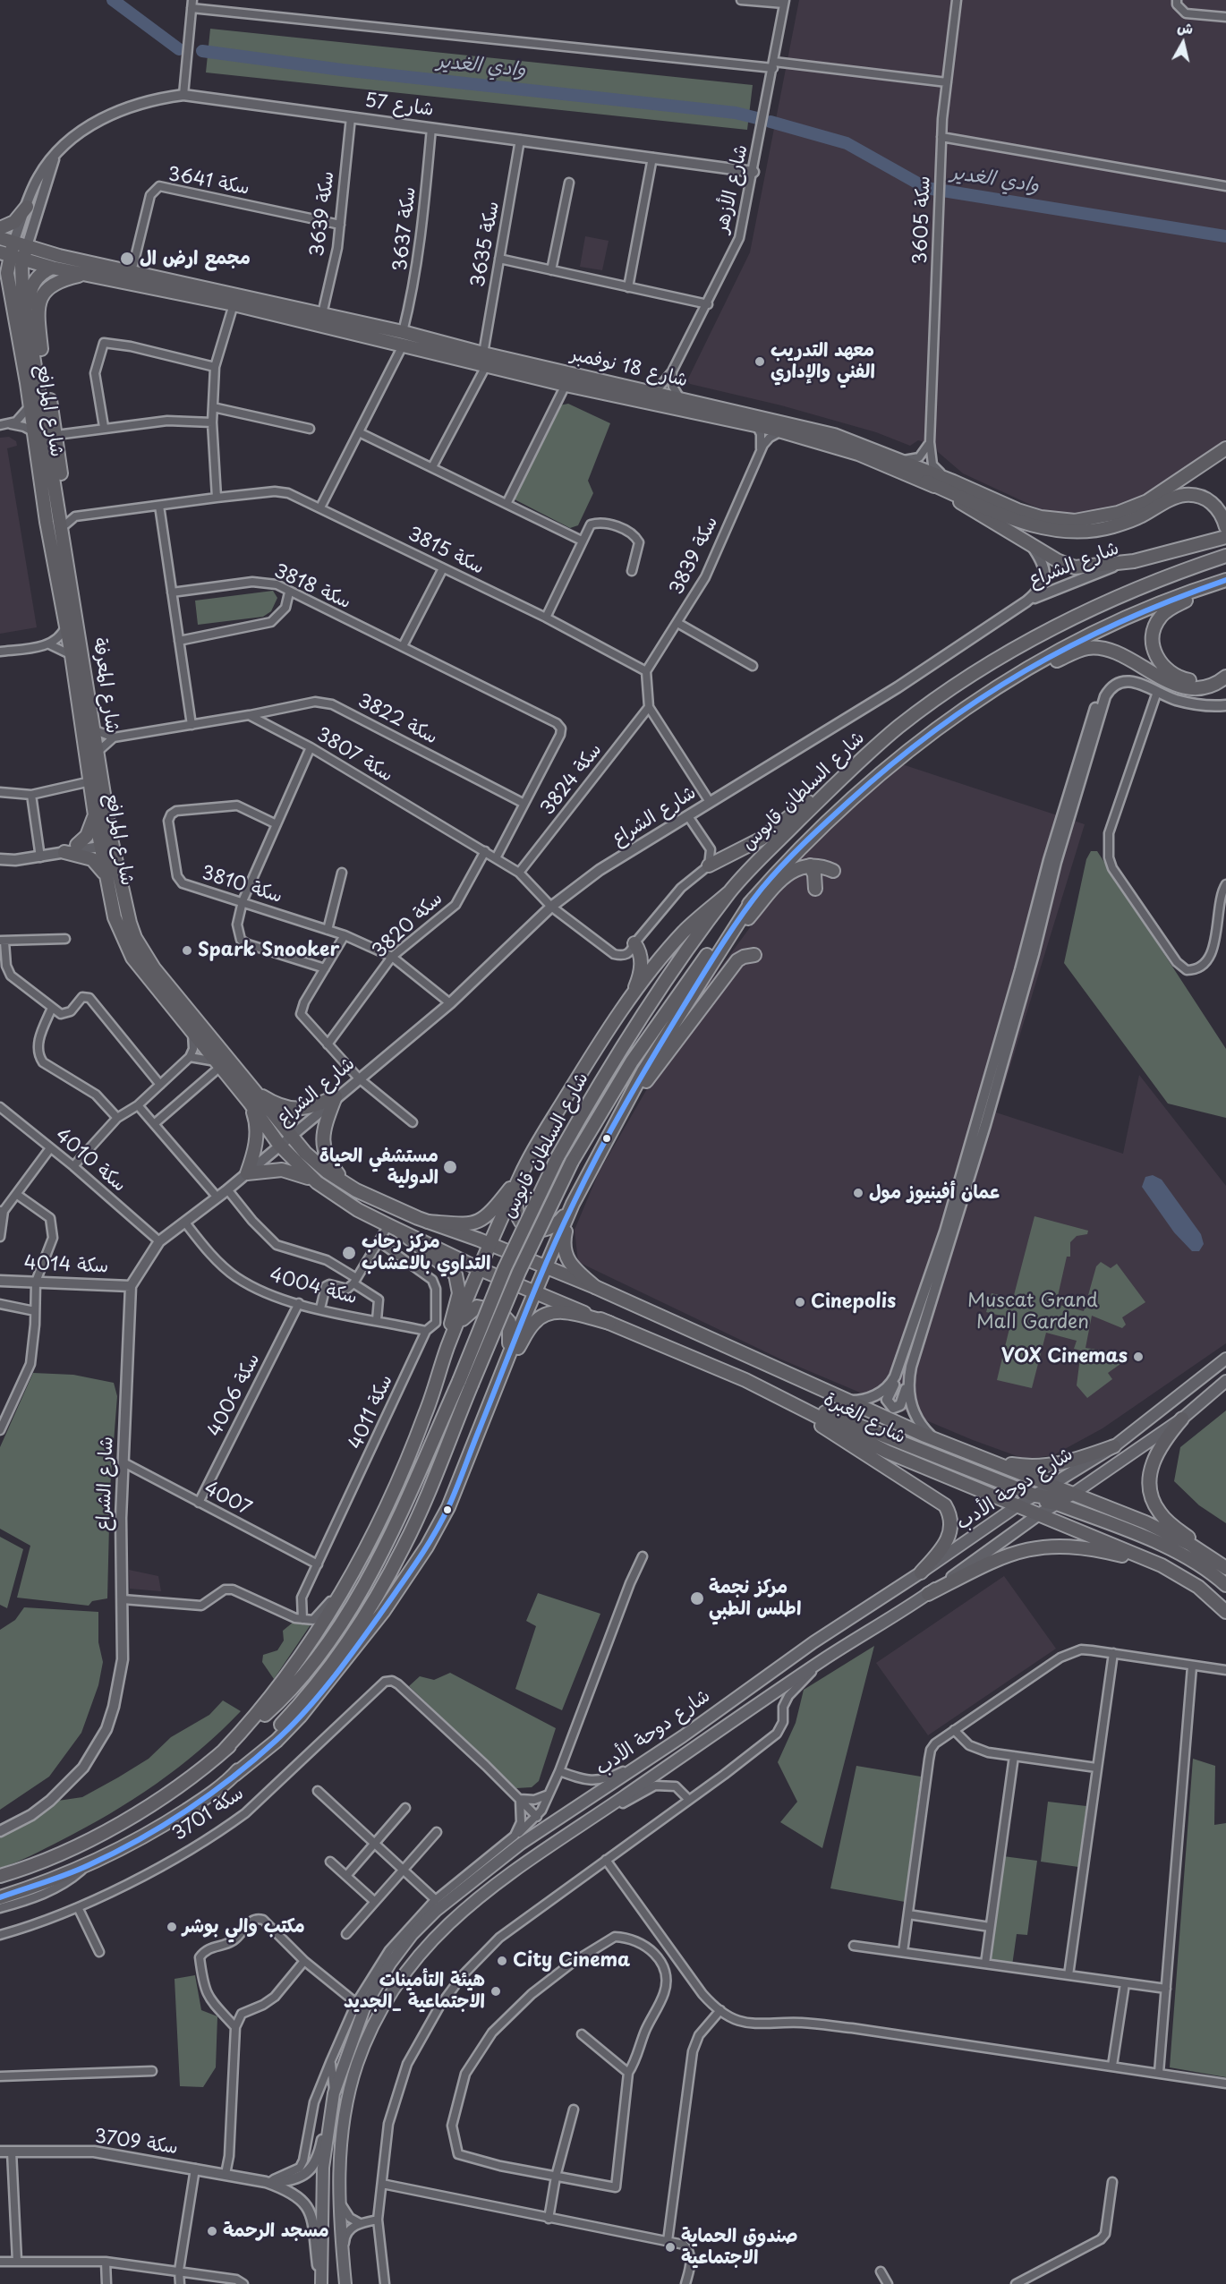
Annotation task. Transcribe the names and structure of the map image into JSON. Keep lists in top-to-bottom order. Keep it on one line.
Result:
{"streets":{"main road":["شارع 18 نوفمبر","شارع المرافع","شارع المعرفة","شارع السلطان قابوس","شارع الغبرة","شارع دوحة الأدب"],"street":["شارع 57","سكة 3641","شارع الأزهر","سكة 3639","سكة 3605","سكة 3637","سكة 3635","سكة 3815","سكة 3839","شارع الشراع","سكة 3818","سكة 3822","سكة 3807","سكة 3824","سكة 3810","سكة 3820","سكة 4010","سكة 4014","سكة 4004","سكة 4006","سكة 4011","4007","سكة 3701","سكة 3709"]},"crossings":[["شارع 57","شارع الأزهر"],["شارع 57","سكة 3639"],["شارع 57","سكة 3637"],["شارع 57","سكة 3635"],["شارع 57","شارع 18 نوفمبر"],["سكة 3641","سكة 3639"],["سكة 3641","شارع 18 نوفمبر"],["شارع الأزهر","شارع 18 نوفمبر"],["سكة 3639","شارع 18 نوفمبر"],["سكة 3605","شارع 18 نوفمبر"],["سكة 3637","شارع 18 نوفمبر"],["سكة 3635","شارع 18 نوفمبر"],["شارع 18 نوفمبر","شارع المرافع"],["شارع 18 نوفمبر","سكة 3839"],["شارع 18 نوفمبر","شارع الشراع"],["شارع 18 نوفمبر","شارع المعرفة"],["شارع المرافع","شارع الشراع"],["شارع المرافع","شارع المعرفة"],["شارع المرافع","شارع الغبرة"],["سكة 3815","سكة 3839"],["شارع الشراع","سكة 3807"],["شارع الشراع","سكة 3810"],["شارع الشراع","سكة 4010"],["شارع الشراع","سكة 4014"],["شارع الشراع","سكة 4004"],["شارع الشراع","4007"],["سكة 3818","سكة 3822"],["سكة 3822","سكة 3807"],["سكة 3807","سكة 3824"],["سكة 3807","سكة 3820"],["سكة 3810","سكة 3820"],["سكة 4004","سكة 4006"],["سكة 4004","سكة 4011"],["سكة 4006","4007"],["سكة 4011","4007"],["شارع الغبرة","شارع دوحة الأدب"],["شارع دوحة الأدب","سكة 3709"]],"water":["وادي الغدير"],"parks":["Muscat Grand Mall Garden"],"places":["مجمع ارض ال","معهد التدريب الفني والإداري","Spark Snooker","مستشفي الحياة الدولية","عمان أفينيوز مول","مركز رحاب التداوي بالاعشاب","Cinepolis","VOX Cinemas","مركز نجمة اطلس الطبي","مكتب والي بوشر","City Cinema","هيئة التأمينات الاجتماعية _الجديد","مسجد الرحمة","صندوق الحماية الاجتماعية"],"north":"top"}
